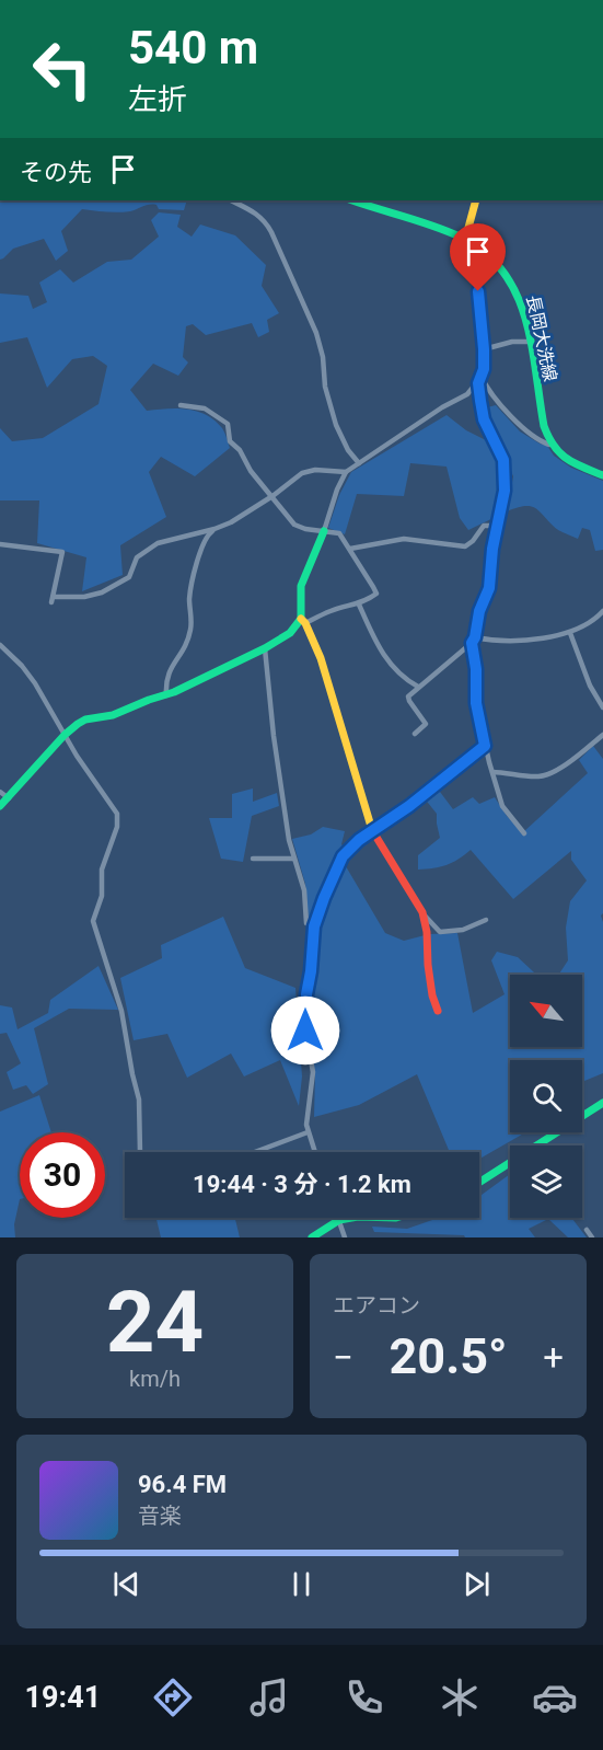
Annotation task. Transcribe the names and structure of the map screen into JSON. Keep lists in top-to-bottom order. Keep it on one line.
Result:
{"streets":{"street":["長岡大洗線"]},"north":"top left","page":{"turn":["540 m","左折"],"then":"その先","limit":"30","trip":"19:44 · 3 分 · 1.2 km","tile":[["24","km/h"],"エアコン"],"heat":["−","20.5°","+"],"song":["96.4 FM","音楽"],"tabs":"19:41"}}
